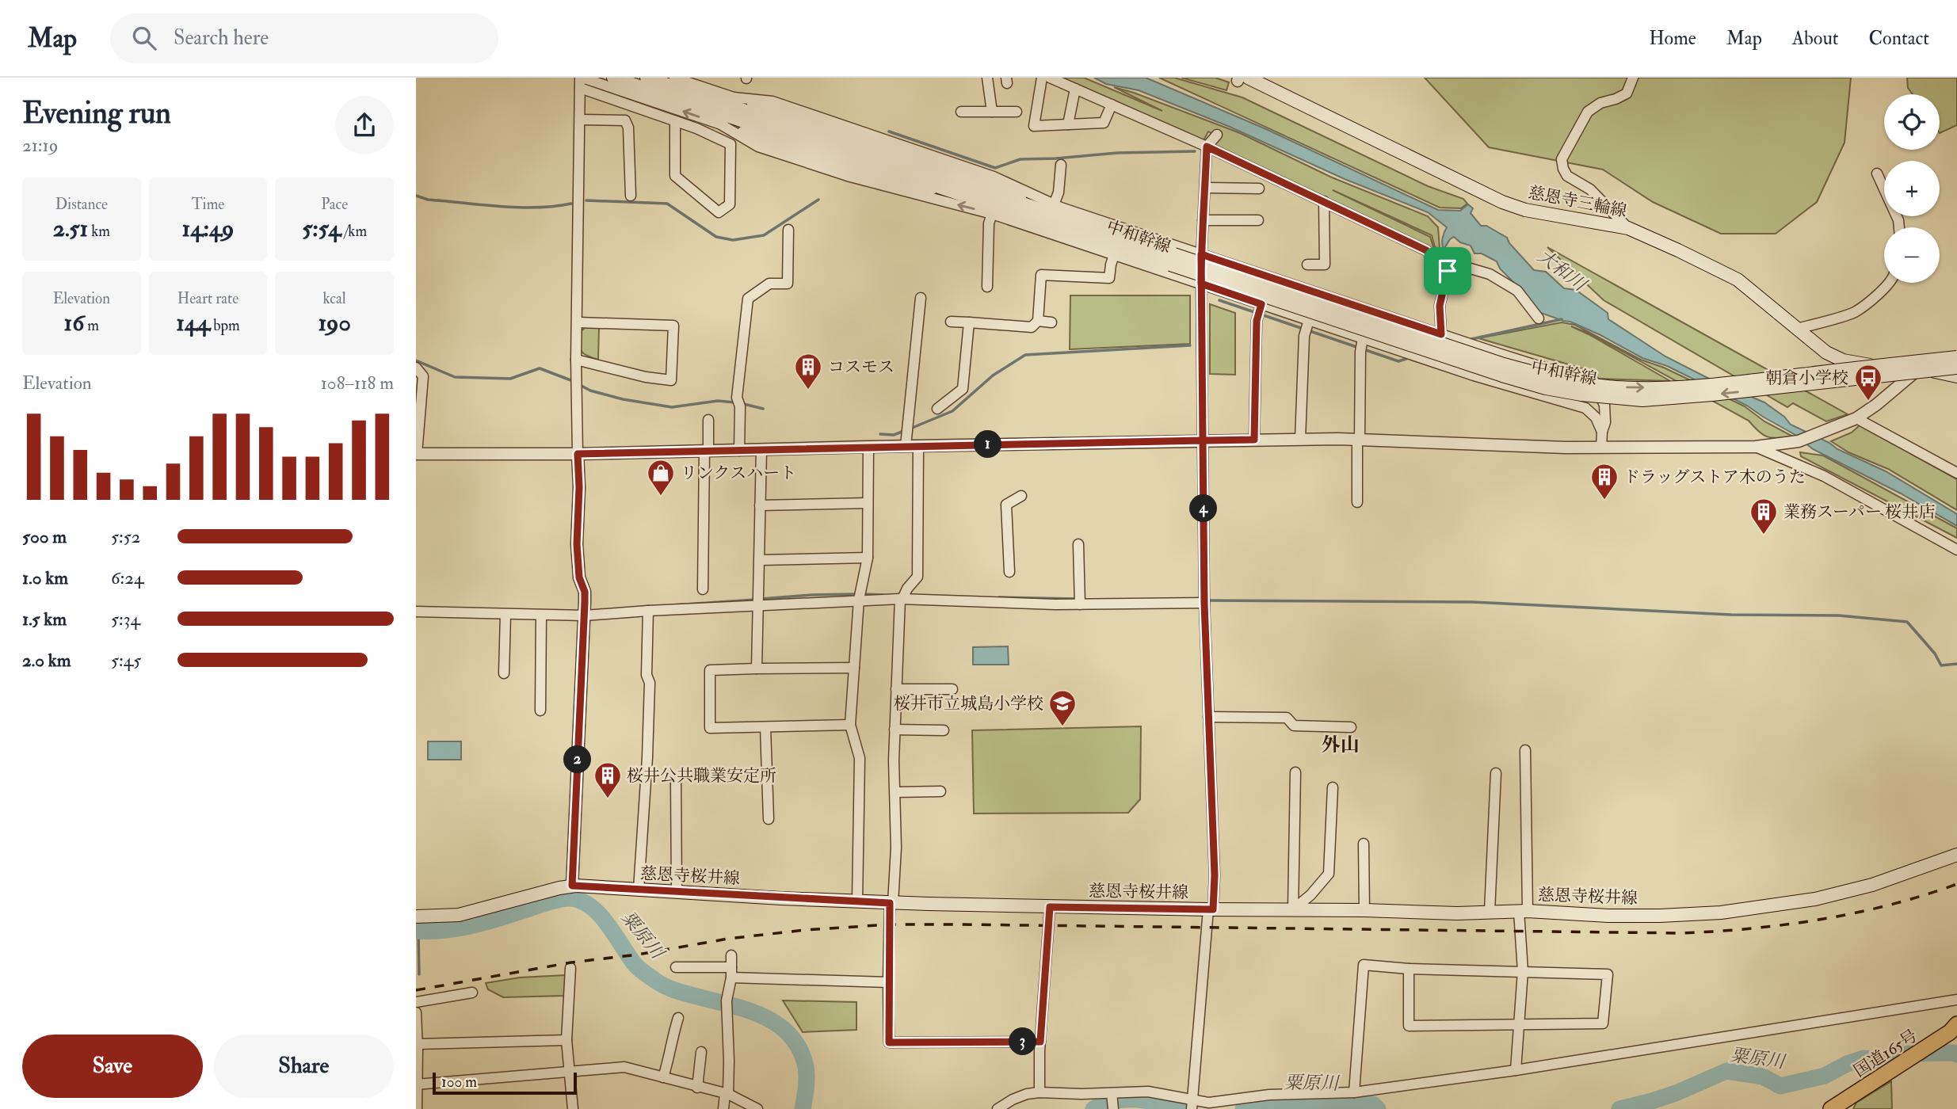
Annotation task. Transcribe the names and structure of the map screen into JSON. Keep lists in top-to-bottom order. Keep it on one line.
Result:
{"streets":{"highway":["国道165号"],"main road":["慈恩寺三輪線","中和幹線","慈恩寺桜井線"]},"districts":["外山"],"water":["大和川","粟原川"],"places":{"building":["コスモス","ドラッグストア木のうた","業務スーパー 桜井店","桜井公共職業安定所"],"bus stop":["朝倉小学校"],"shop":["リンクスハート"],"school or university":["桜井市立城島小学校"]},"scale_bar":"100 m","page":{"header":"Map","search":"Search here","nav":["Home","Map","About","Contact"],"heading":["Evening run","21:19"],"map_buttons":["+","−"],"stats":[["Distance","2.51 km"],["Time","14:49"],["Pace","5:54 /km"],["Elevation","16 m"],["Heart rate","144 bpm"],["kcal","190"]],"chart":["Elevation","108–118 m"],"pins":["1","4","2","3"],"list":[{"name":"500 m","note":"5:52"},{"name":"1.0 km","note":"6:24"},{"name":"1.5 km","note":"5:34"},{"name":"2.0 km","note":"5:45"}],"buttons":["Save","Share"],"scale":"100 m"}}
